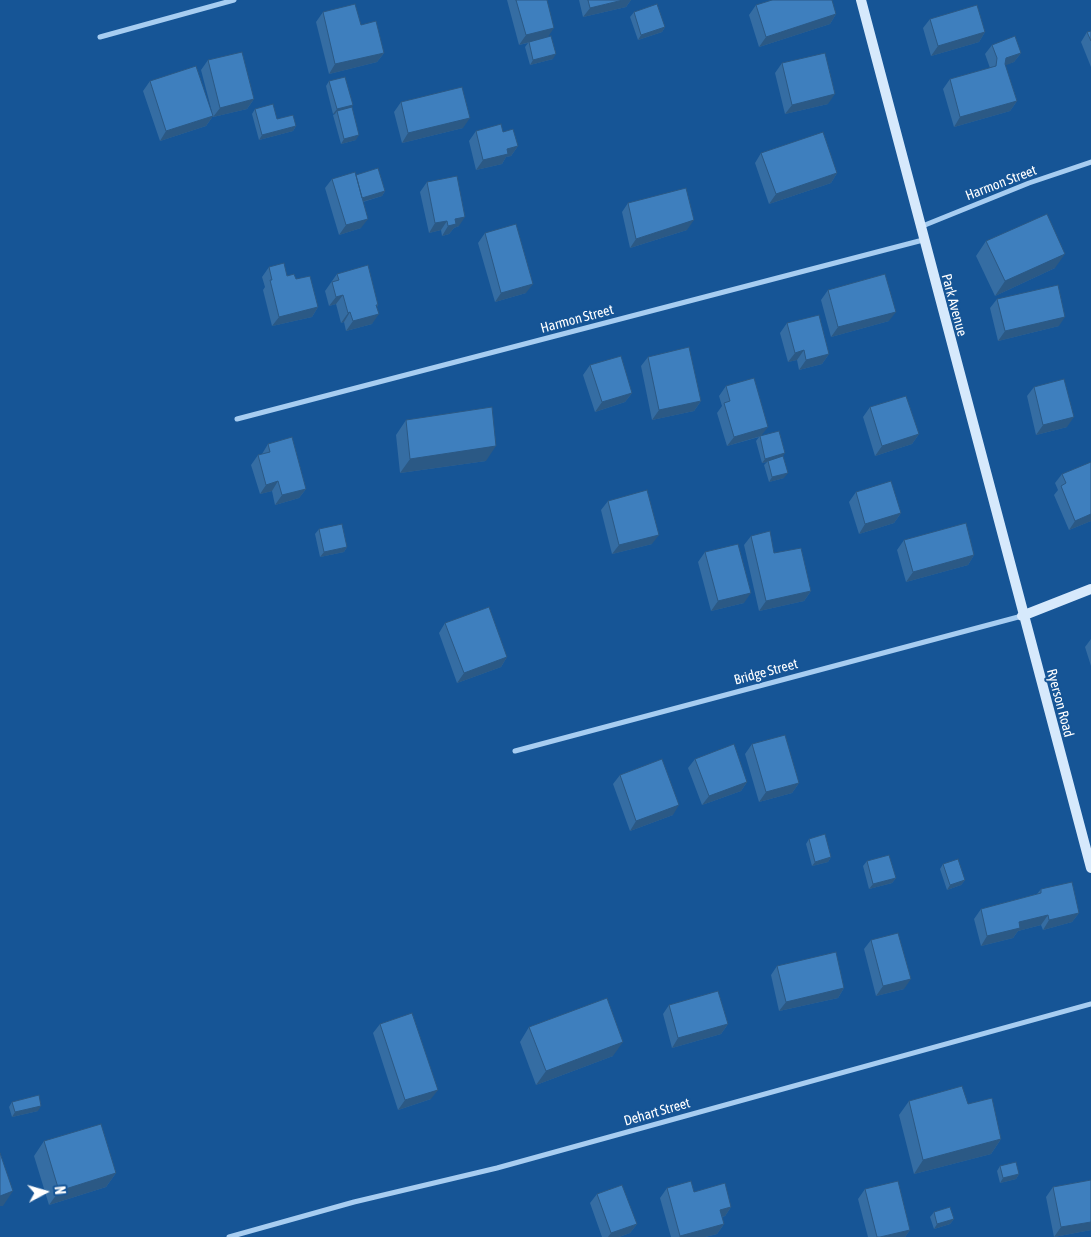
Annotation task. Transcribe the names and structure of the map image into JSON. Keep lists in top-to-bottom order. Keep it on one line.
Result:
{"streets":{"street":["Harmon Street","Park Avenue","Bridge Street","Ryerson Road","Dehart Street"]},"crossings":[["Harmon Street","Park Avenue"],["Park Avenue","Bridge Street"],["Park Avenue","Ryerson Road"],["Bridge Street","Ryerson Road"]],"north":"right"}
